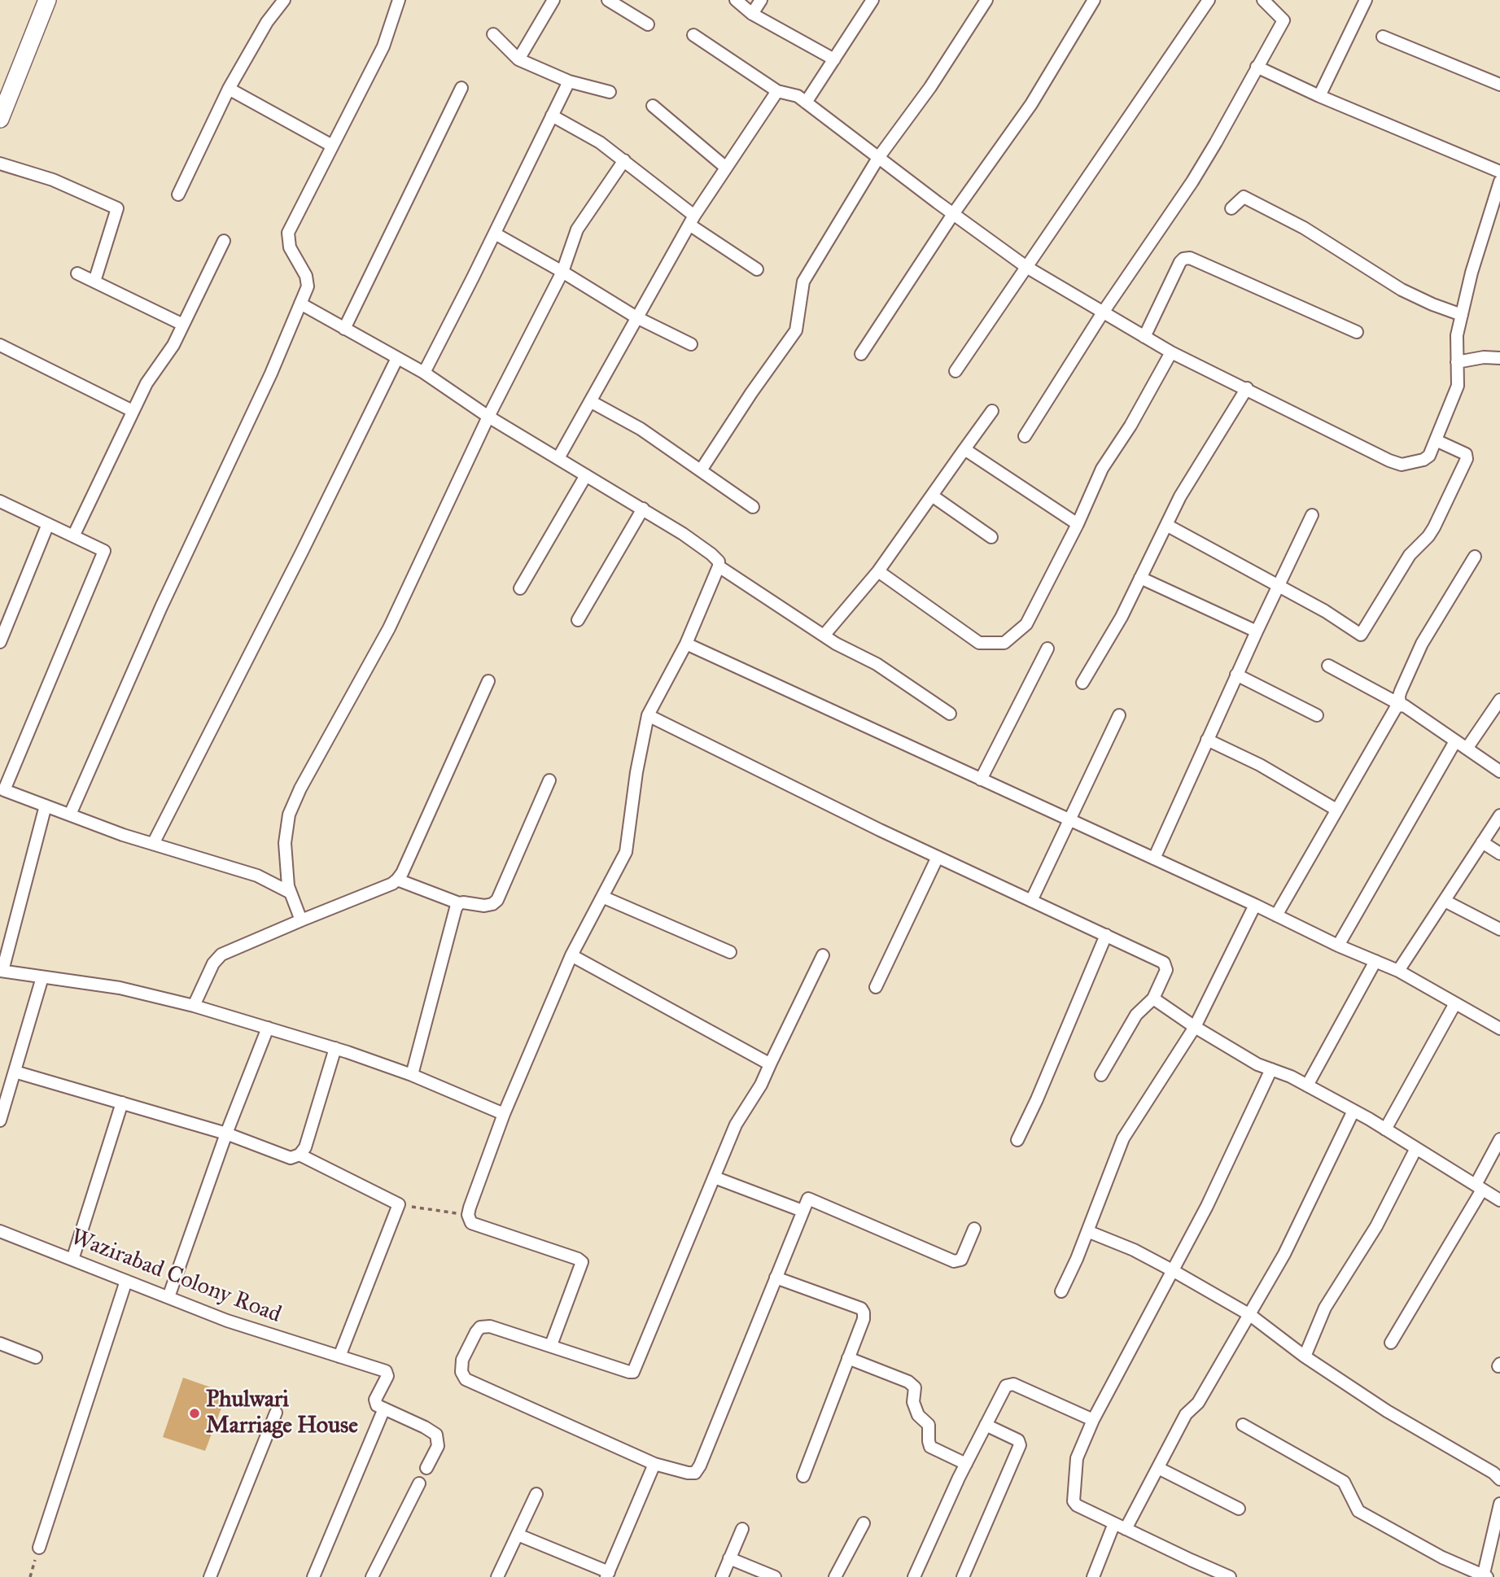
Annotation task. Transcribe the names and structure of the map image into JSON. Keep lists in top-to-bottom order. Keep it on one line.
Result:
{"streets":{"street":["Wazirabad Colony Road"]},"places":["Phulwari Marriage House"]}
